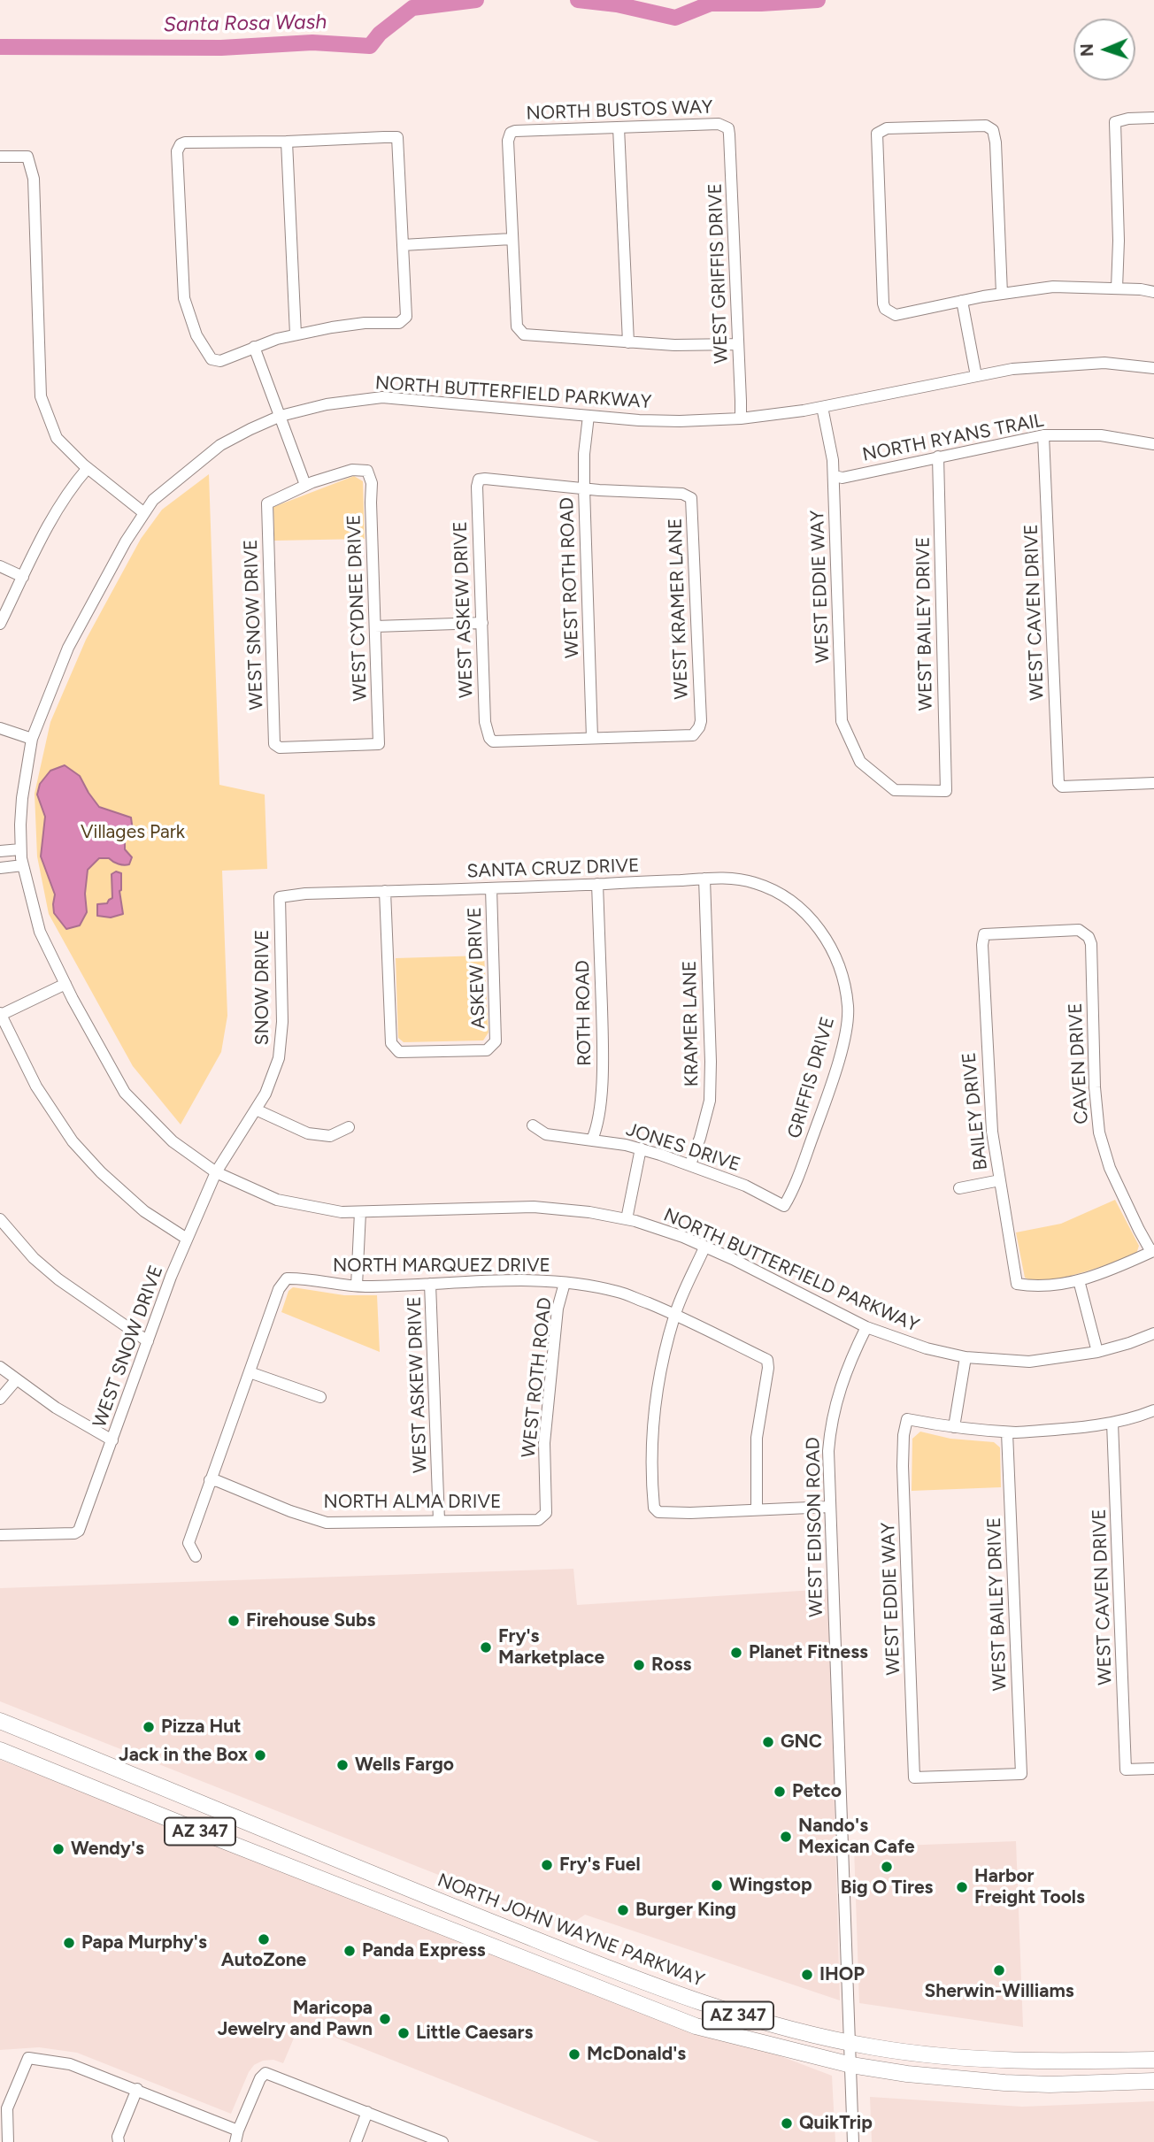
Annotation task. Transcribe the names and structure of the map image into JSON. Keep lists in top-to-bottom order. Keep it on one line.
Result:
{"streets":{"highway":["AZ 347","NORTH JOHN WAYNE PARKWAY"],"street":["NORTH BUSTOS WAY","WEST GRIFFIS DRIVE","NORTH BUTTERFIELD PARKWAY","NORTH RYANS TRAIL","WEST ROTH ROAD","WEST EDDIE WAY","WEST CYDNEE DRIVE","WEST KRAMER LANE","WEST ASKEW DRIVE","WEST CAVEN DRIVE","WEST BAILEY DRIVE","WEST SNOW DRIVE","SANTA CRUZ DRIVE","ASKEW DRIVE","SNOW DRIVE","ROTH ROAD","KRAMER LANE","CAVEN DRIVE","GRIFFIS DRIVE","BAILEY DRIVE","JONES DRIVE","NORTH MARQUEZ DRIVE","NORTH ALMA DRIVE","WEST EDISON ROAD"]},"crossings":[["NORTH BUSTOS WAY","WEST GRIFFIS DRIVE"],["WEST GRIFFIS DRIVE","NORTH BUTTERFIELD PARKWAY"],["NORTH BUTTERFIELD PARKWAY","WEST ROTH ROAD"],["NORTH BUTTERFIELD PARKWAY","WEST EDDIE WAY"],["NORTH BUTTERFIELD PARKWAY","WEST SNOW DRIVE"],["NORTH BUTTERFIELD PARKWAY","SNOW DRIVE"],["NORTH BUTTERFIELD PARKWAY","WEST EDISON ROAD"],["NORTH RYANS TRAIL","WEST EDDIE WAY"],["NORTH RYANS TRAIL","WEST CAVEN DRIVE"],["NORTH RYANS TRAIL","WEST BAILEY DRIVE"],["WEST ROTH ROAD","WEST KRAMER LANE"],["WEST ROTH ROAD","WEST ASKEW DRIVE"],["WEST ROTH ROAD","NORTH MARQUEZ DRIVE"],["WEST ROTH ROAD","NORTH ALMA DRIVE"],["WEST EDDIE WAY","WEST BAILEY DRIVE"],["WEST CYDNEE DRIVE","WEST SNOW DRIVE"],["WEST KRAMER LANE","WEST ASKEW DRIVE"],["WEST ASKEW DRIVE","NORTH MARQUEZ DRIVE"],["WEST ASKEW DRIVE","NORTH ALMA DRIVE"],["WEST SNOW DRIVE","SNOW DRIVE"],["SANTA CRUZ DRIVE","ASKEW DRIVE"],["SANTA CRUZ DRIVE","SNOW DRIVE"],["SANTA CRUZ DRIVE","ROTH ROAD"],["SANTA CRUZ DRIVE","KRAMER LANE"],["SANTA CRUZ DRIVE","GRIFFIS DRIVE"],["ROTH ROAD","JONES DRIVE"],["KRAMER LANE","JONES DRIVE"],["CAVEN DRIVE","BAILEY DRIVE"],["GRIFFIS DRIVE","JONES DRIVE"],["WEST EDISON ROAD","AZ 347"],["WEST EDISON ROAD","NORTH JOHN WAYNE PARKWAY"]],"water":["Santa Rosa Wash"],"parks":["Villages Park"],"places":["Firehouse Subs","Fry's Marketplace","Planet Fitness","Ross","Pizza Hut","GNC","Jack in the Box","Wells Fargo","Petco","Nando's Mexican Cafe","Wendy's","Fry's Fuel","Big O Tires","Wingstop","Harbor Freight Tools","Burger King","AutoZone","Papa Murphy's","Panda Express","Sherwin-Williams","IHOP","Maricopa Jewelry and Pawn","Little Caesars","McDonald's","QuikTrip"],"north":"left"}
